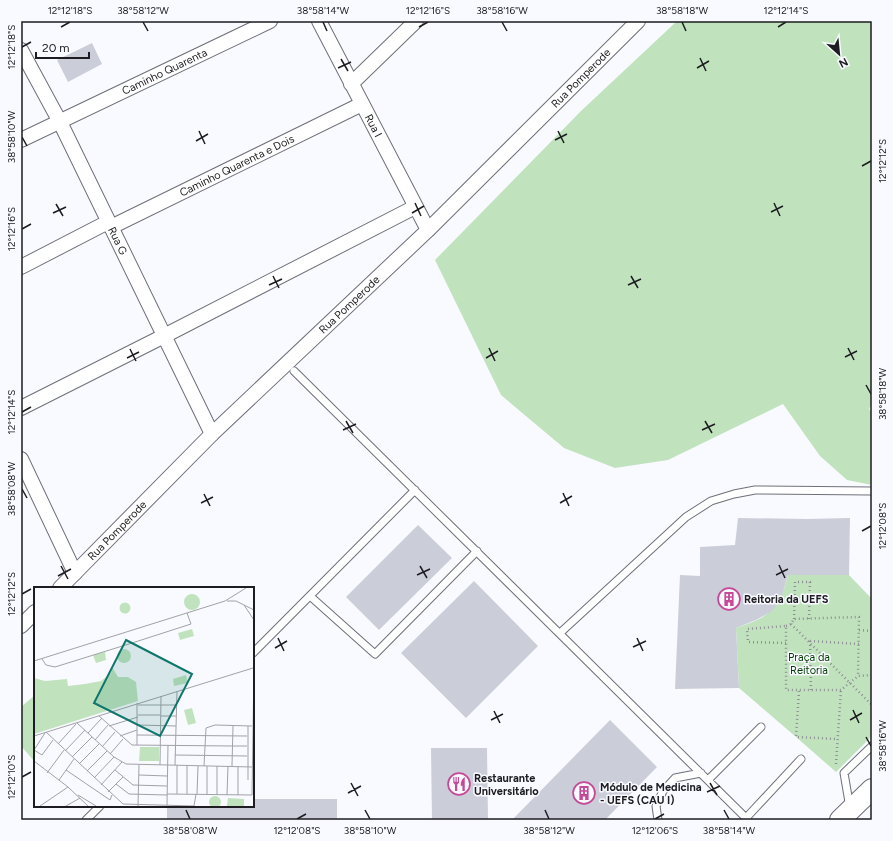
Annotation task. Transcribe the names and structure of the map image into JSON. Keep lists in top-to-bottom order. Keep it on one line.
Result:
{"streets":{"street":["Caminho Quarenta","Rua Pomperode","Rua I","Caminho Quarenta e Dois","Rua G"]},"crossings":[["Caminho Quarenta","Rua G"],["Rua Pomperode","Rua I"],["Rua Pomperode","Rua G"],["Rua I","Caminho Quarenta e Dois"],["Caminho Quarenta e Dois","Rua G"]],"parks":["Praça da Reitoria"],"places":{"building":["Reitoria da UEFS","Módulo de Medicina - UEFS (CAU I)"],"restaurant":["Restaurante Universitário"]},"scale_bar":"20 m","north":"bottom right","coordinates":["12°12'18\"S","38°58'12\"W","38°58'14\"W","12°12'16\"S","38°58'16\"W","38°58'18\"W","12°12'14\"S","38°58'10\"W","12°12'12\"S","38°58'08\"W","12°12'08\"S","12°12'10\"S","12°12'06\"S"]}
